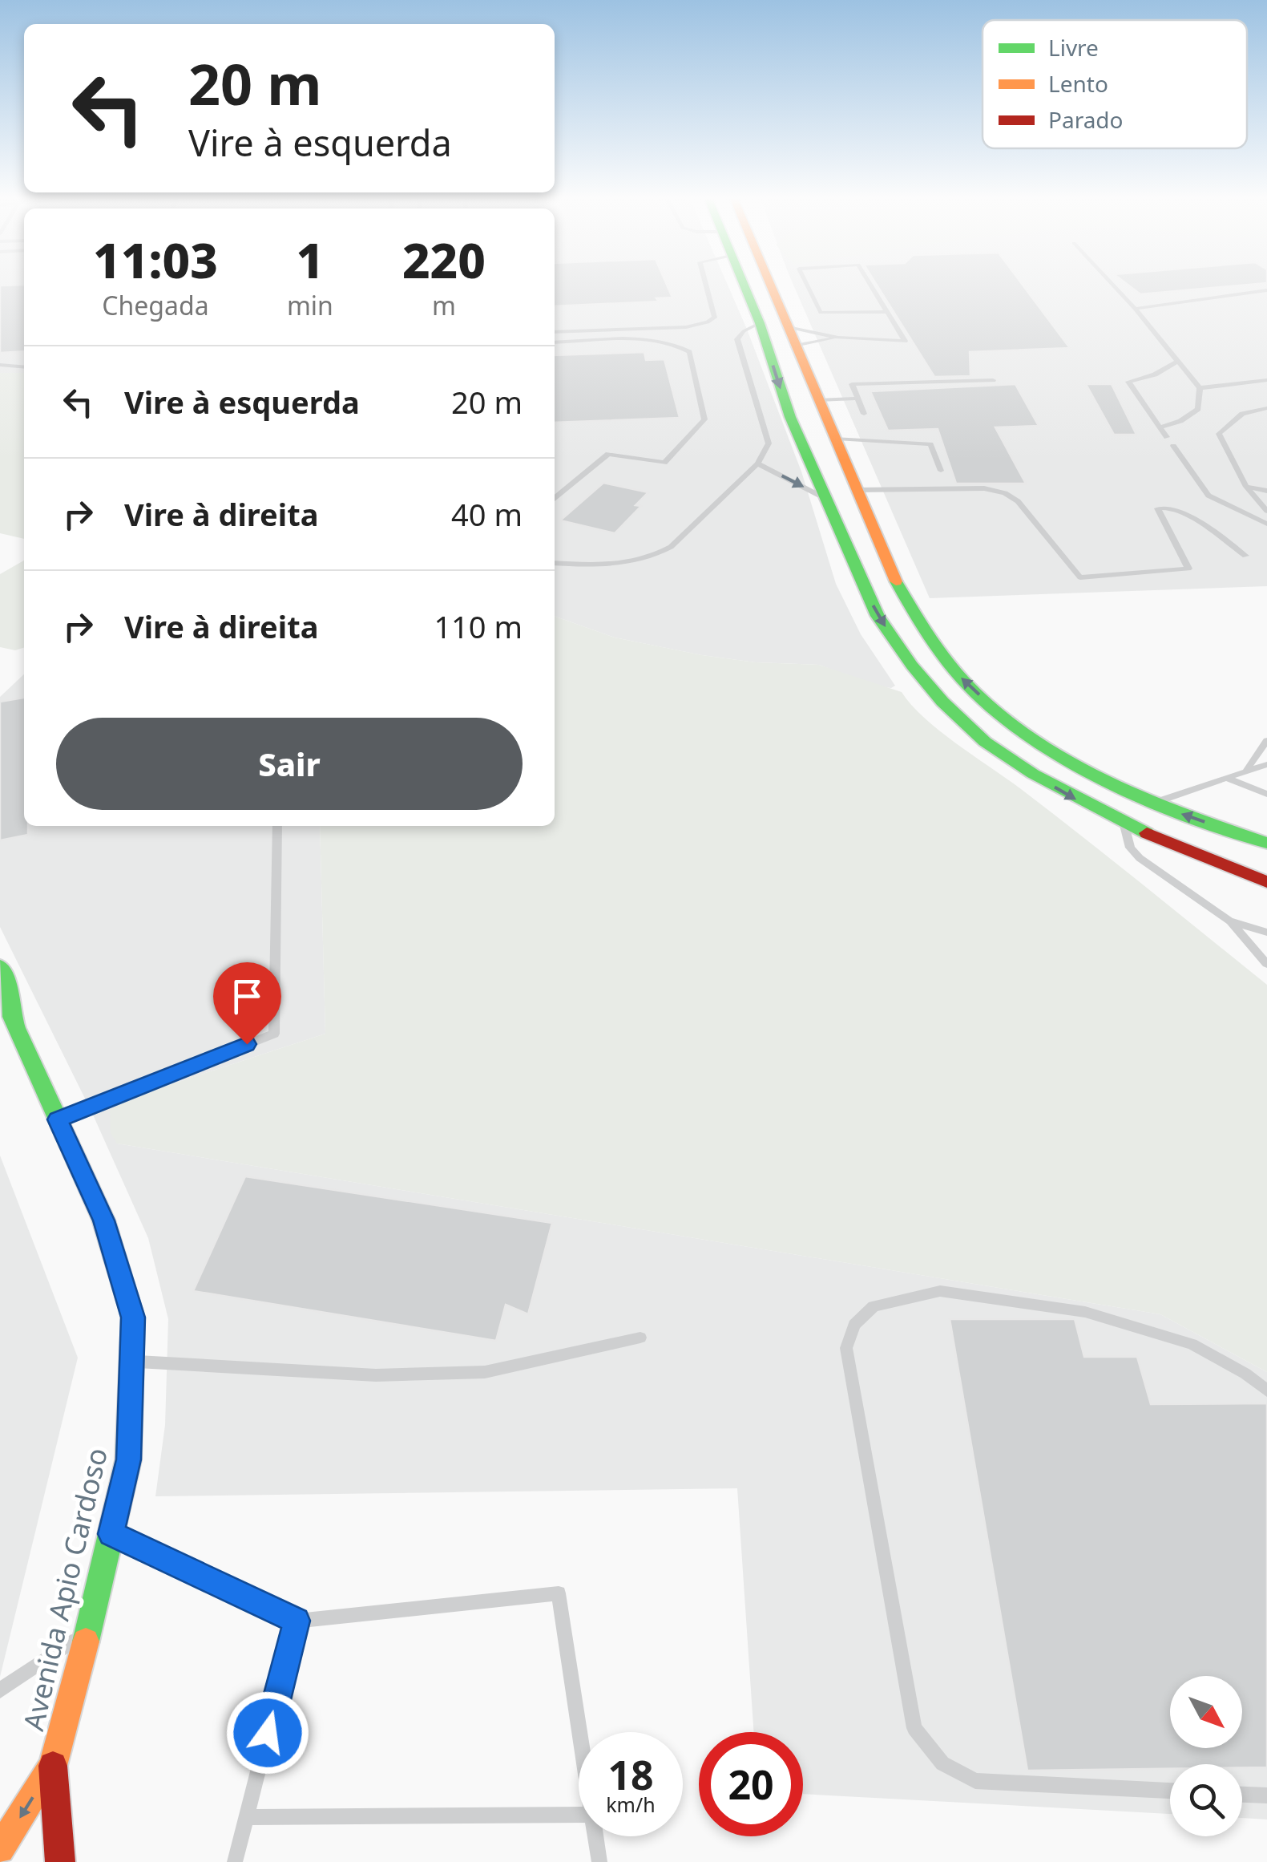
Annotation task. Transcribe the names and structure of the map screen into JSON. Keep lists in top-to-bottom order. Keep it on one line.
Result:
{"streets":{"main road":["Avenida Apio Cardoso"]},"legend":["Livre","Lento","Parado"],"north":"bottom right","page":{"turn":["20 m","Vire à esquerda"],"eta":["11:03","Chegada","1","min","220","m"],"list":[{"name":"Vire à esquerda","value":"20 m"},{"name":"Vire à direita","value":"40 m"},{"name":"Vire à direita","value":"110 m"}],"buttons":"Sair","speed":"18 km/h","limit":"20"}}
